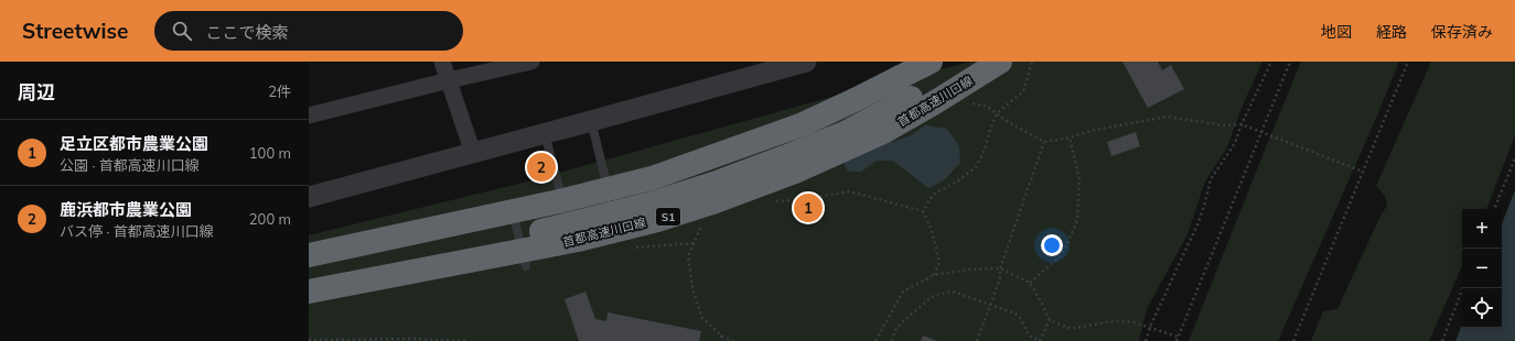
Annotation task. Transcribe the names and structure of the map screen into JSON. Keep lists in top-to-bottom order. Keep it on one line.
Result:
{"streets":{"highway":["首都高速川口線","S1"]},"page":{"header":"Streetwise","search":"ここで検索","nav":["地図","経路","保存済み"],"heading":["周辺","2件"],"list":[{"mark":"1","name":"足立区都市農業公園","note":"公園 · 首都高速川口線","value":"100 m"},{"mark":"2","name":"鹿浜都市農業公園","note":"バス停 · 首都高速川口線","value":"200 m"}],"pins":["2","1"],"map_buttons":["+","−"]}}
